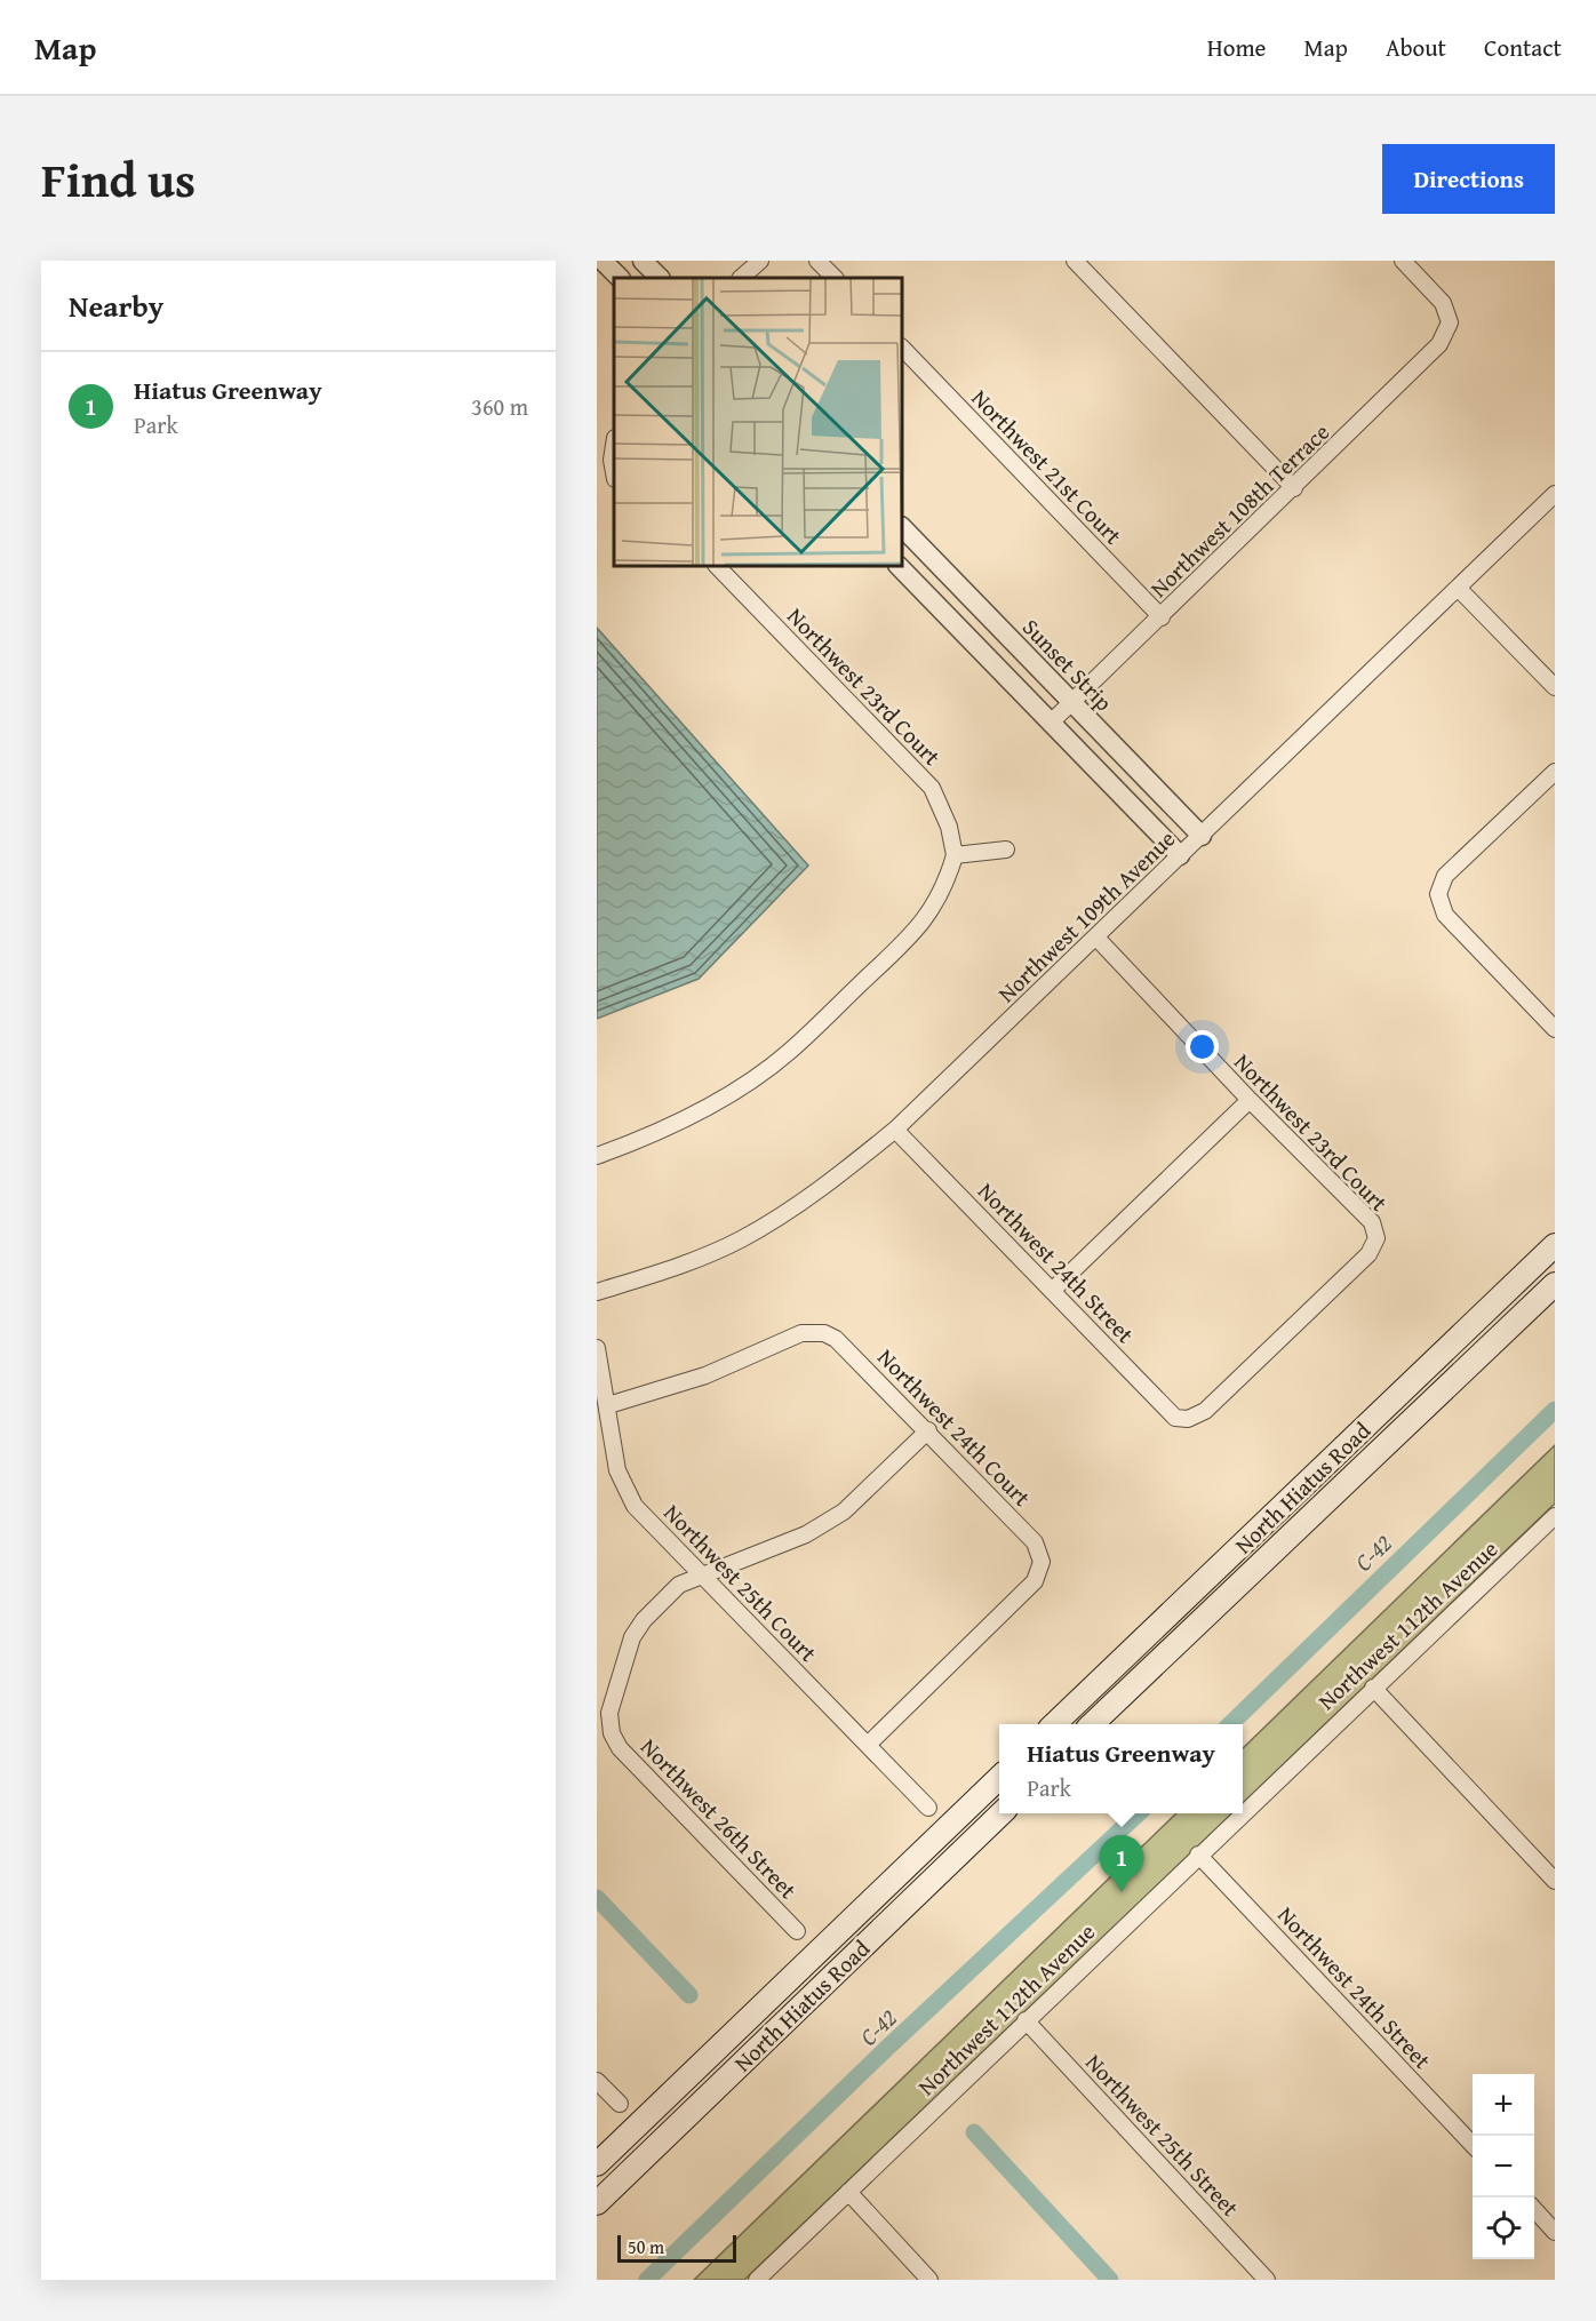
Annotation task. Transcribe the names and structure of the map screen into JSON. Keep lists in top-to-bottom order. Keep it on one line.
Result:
{"streets":{"main road":["North Hiatus Road"],"street":["Northwest 21st Court","Northwest 108th Terrace","Sunset Strip","Northwest 23rd Court","Northwest 109th Avenue","Northwest 24th Street","Northwest 24th Court","Northwest 25th Court","Northwest 112th Avenue","Northwest 26th Street","Northwest 25th Street"]},"crossings":[["Northwest 21st Court","Northwest 108th Terrace"],["Northwest 108th Terrace","Sunset Strip"],["Sunset Strip","Northwest 109th Avenue"],["Northwest 23rd Court","Northwest 109th Avenue"],["Northwest 23rd Court","Northwest 24th Street"],["Northwest 109th Avenue","Northwest 24th Street"],["Northwest 24th Street","Northwest 112th Avenue"],["Northwest 24th Court","Northwest 25th Court"],["Northwest 25th Court","Northwest 26th Street"],["Northwest 112th Avenue","Northwest 25th Street"]],"water":["C-42"],"scale_bar":"50 m","page":{"header":"Map","nav":["Home","Map","About","Contact"],"title":"Find us","buttons":"Directions","heading":"Nearby","list":[{"mark":"1","name":"Hiatus Greenway","note":"Park","value":"360 m"}],"popup":["Hiatus Greenway","Park"],"pins":"1","map_buttons":["+","−"],"scale":"50 m"}}
